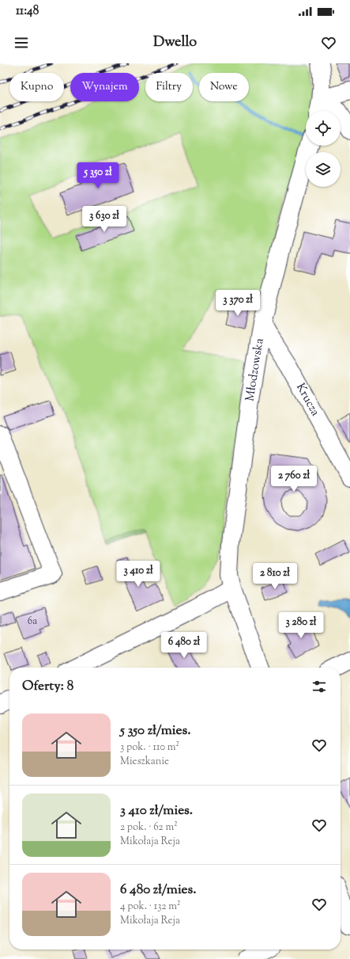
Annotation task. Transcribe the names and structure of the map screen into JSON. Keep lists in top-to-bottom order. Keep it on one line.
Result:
{"streets":{"street":["Młodzowska","Krucza"]},"crossings":[["Młodzowska","Krucza"]],"house_numbers":["6a"],"page":{"status":"11:48","header":"Dwello","chip":["Kupno","Wynajem","Filtry","Nowe"],"price":["5 350 zł","3 630 zł","3 370 zł","2 760 zł","3 410 zł","2 810 zł","3 280 zł","6 480 zł"],"heading":"Oferty: 8","list":[{"name":"5 350 zł/mies.","note":"3 pok. · 110 m² · Mieszkanie"},{"name":"3 410 zł/mies.","note":"2 pok. · 62 m² · Mikołaja Reja"},{"name":"6 480 zł/mies.","note":"4 pok. · 132 m² · Mikołaja Reja"}]}}
